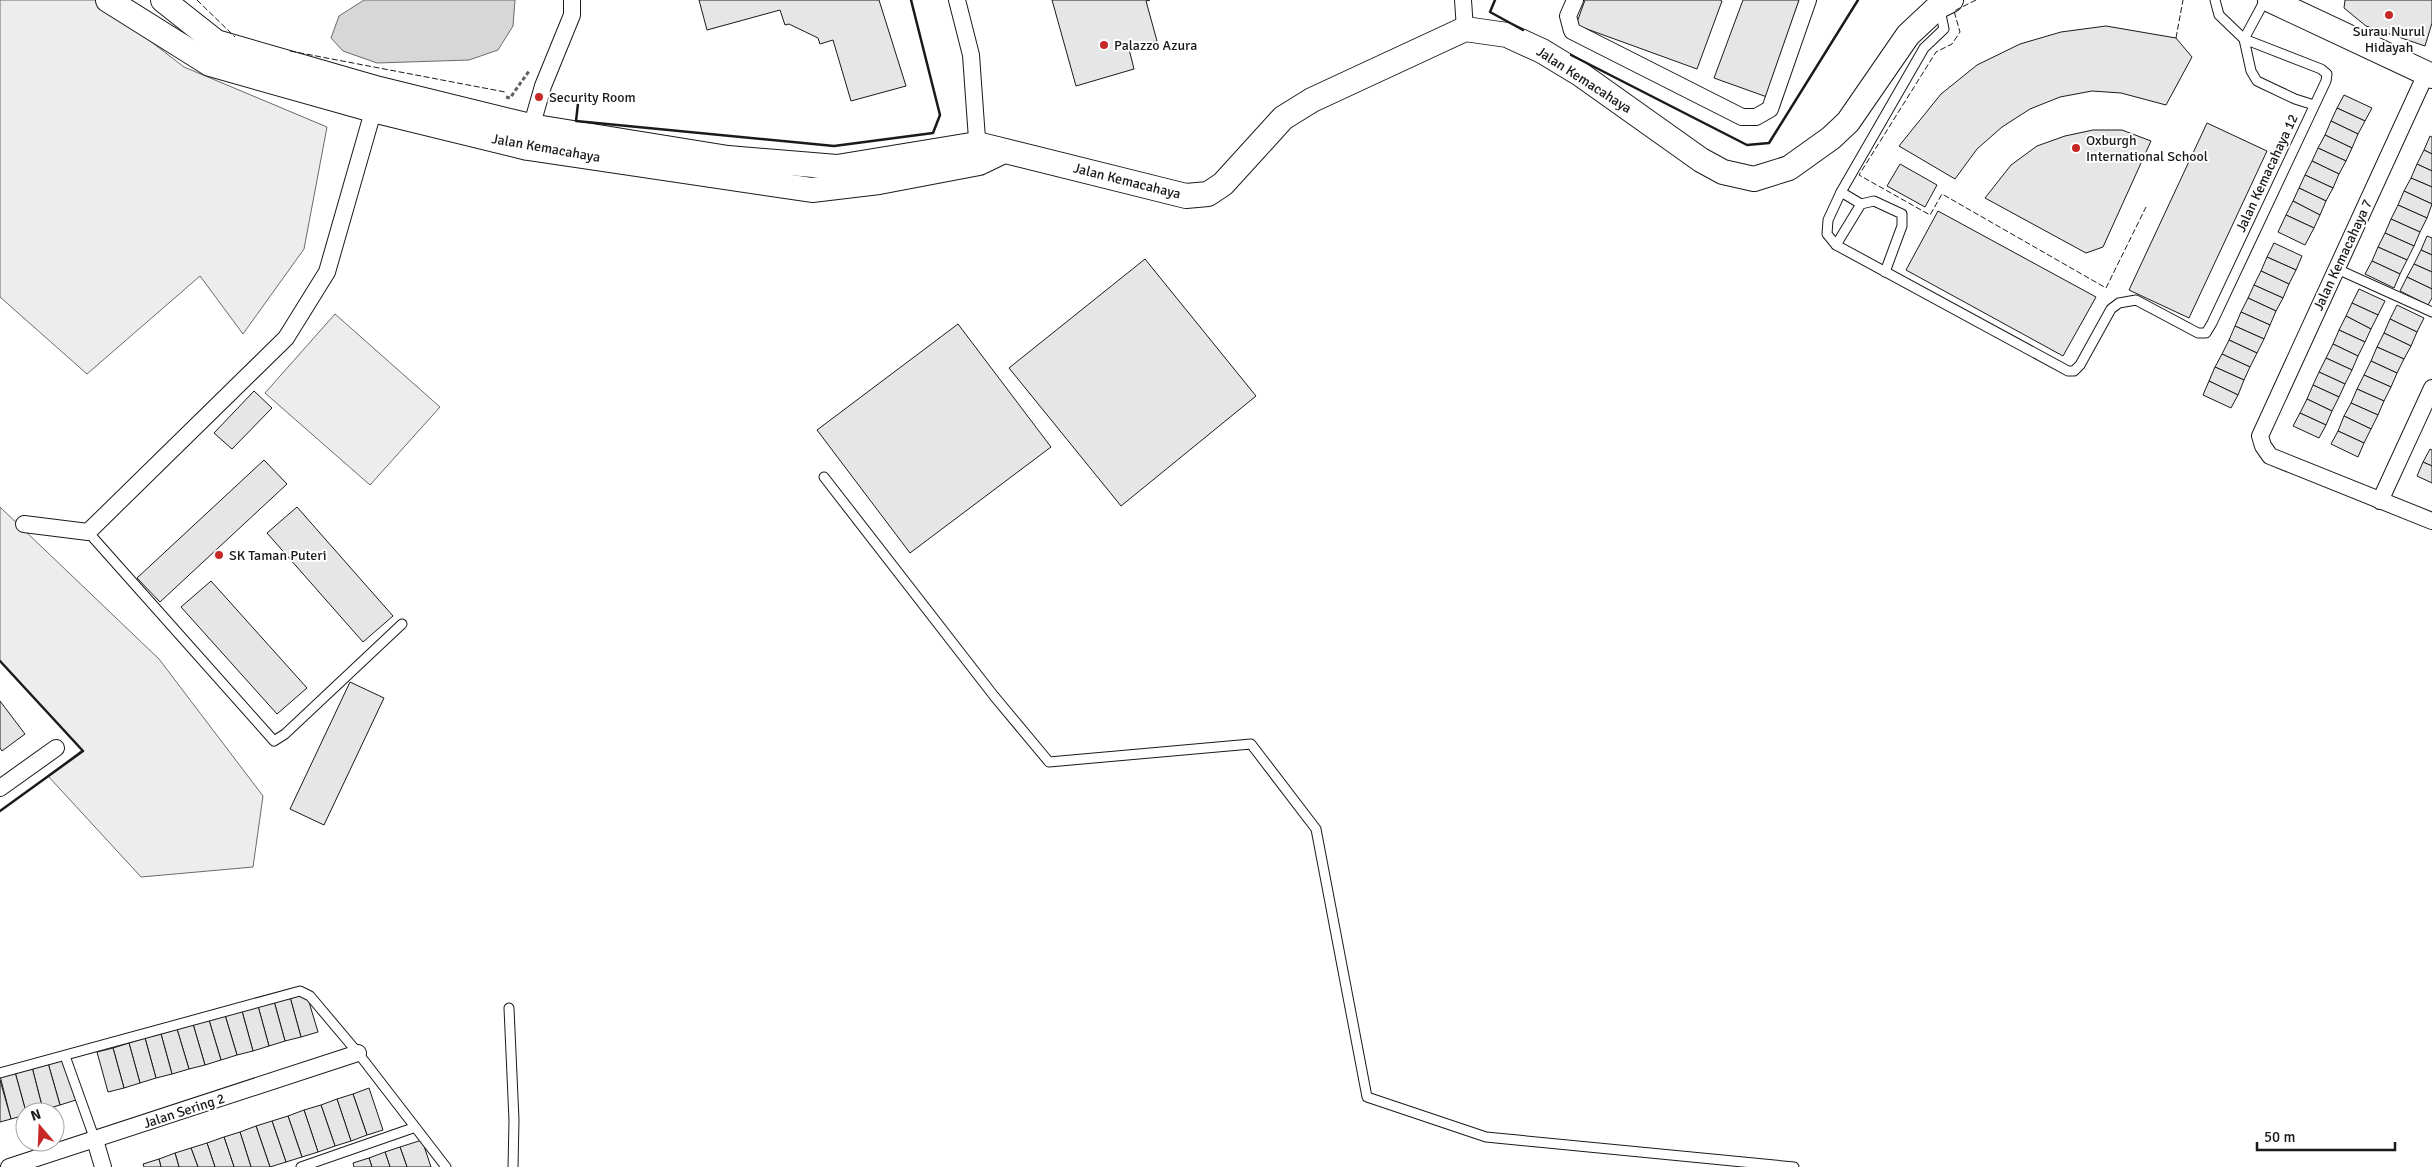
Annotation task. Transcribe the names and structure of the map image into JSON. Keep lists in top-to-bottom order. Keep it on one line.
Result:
{"streets":{"street":["Jalan Kemacahaya","Jalan Kemacahaya 7","Jalan Sering 2"],"lane":["Jalan Kemacahaya 12"]},"places":["Surau Nurul Hidayah","Palazzo Azura","Security Room","Oxburgh International School","SK Taman Puteri"],"scale_bar":"50 m","north":"top"}
